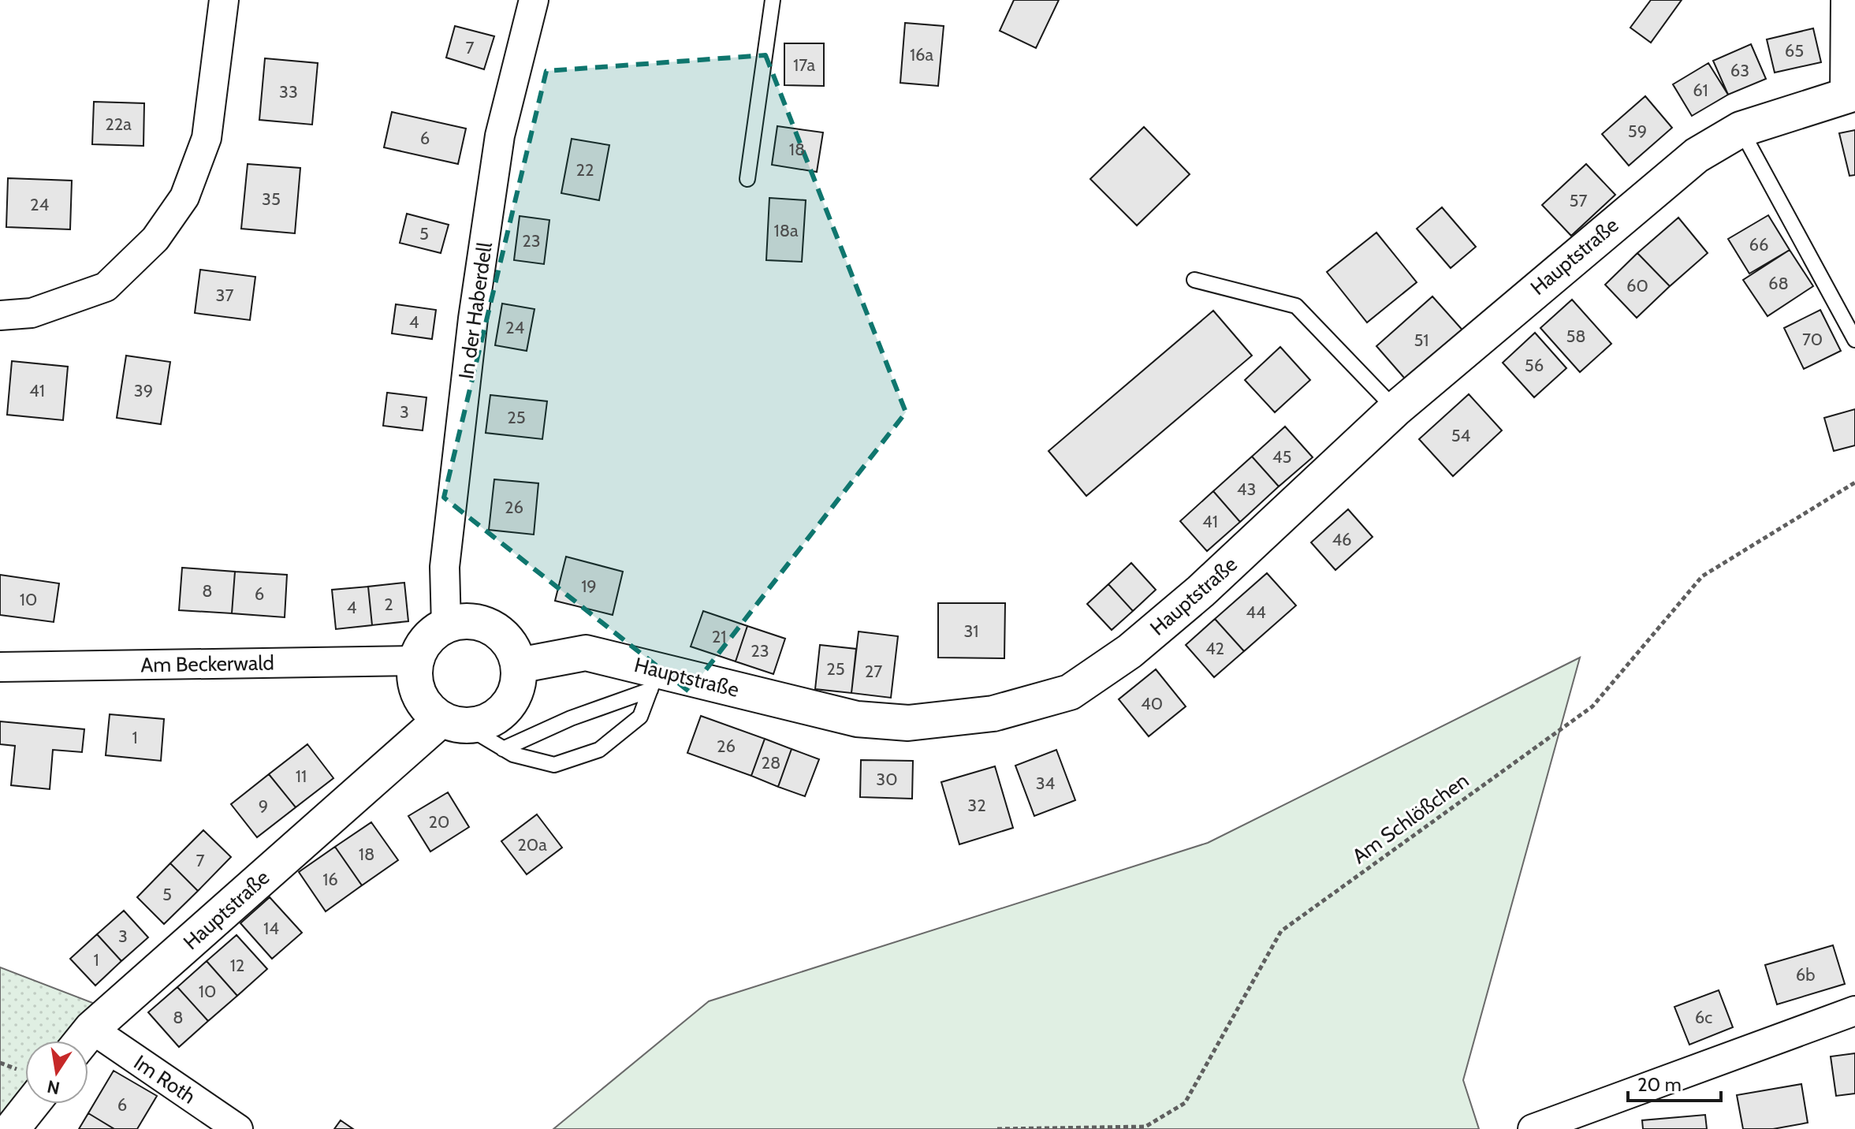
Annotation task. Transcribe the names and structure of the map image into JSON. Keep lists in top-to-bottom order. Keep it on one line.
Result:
{"streets":{"street":["Hauptstraße","In der Haberdell","Am Beckerwald","Im Roth"],"path":["Am Schlößchen"]},"crossings":[["Hauptstraße","In der Haberdell"],["Hauptstraße","Am Beckerwald"],["In der Haberdell","Am Beckerwald"]],"house_numbers":["7","65","16a","17a","63","61","33","22a","59","6","18","22","35","57","24","18a","5","23","66","68","60","37","4","24","58","70","51","56","41","39","3","25","54","45","43","26","41","46","19","8","6","10","2","4","44","31","21","42","23","25","27","40","1","26","28","11","30","34","32","9","20","20a","18","7","16","5","14","3","1","12","6b","10","8","6c","6"],"scale_bar":"20 m","north":"bottom"}
